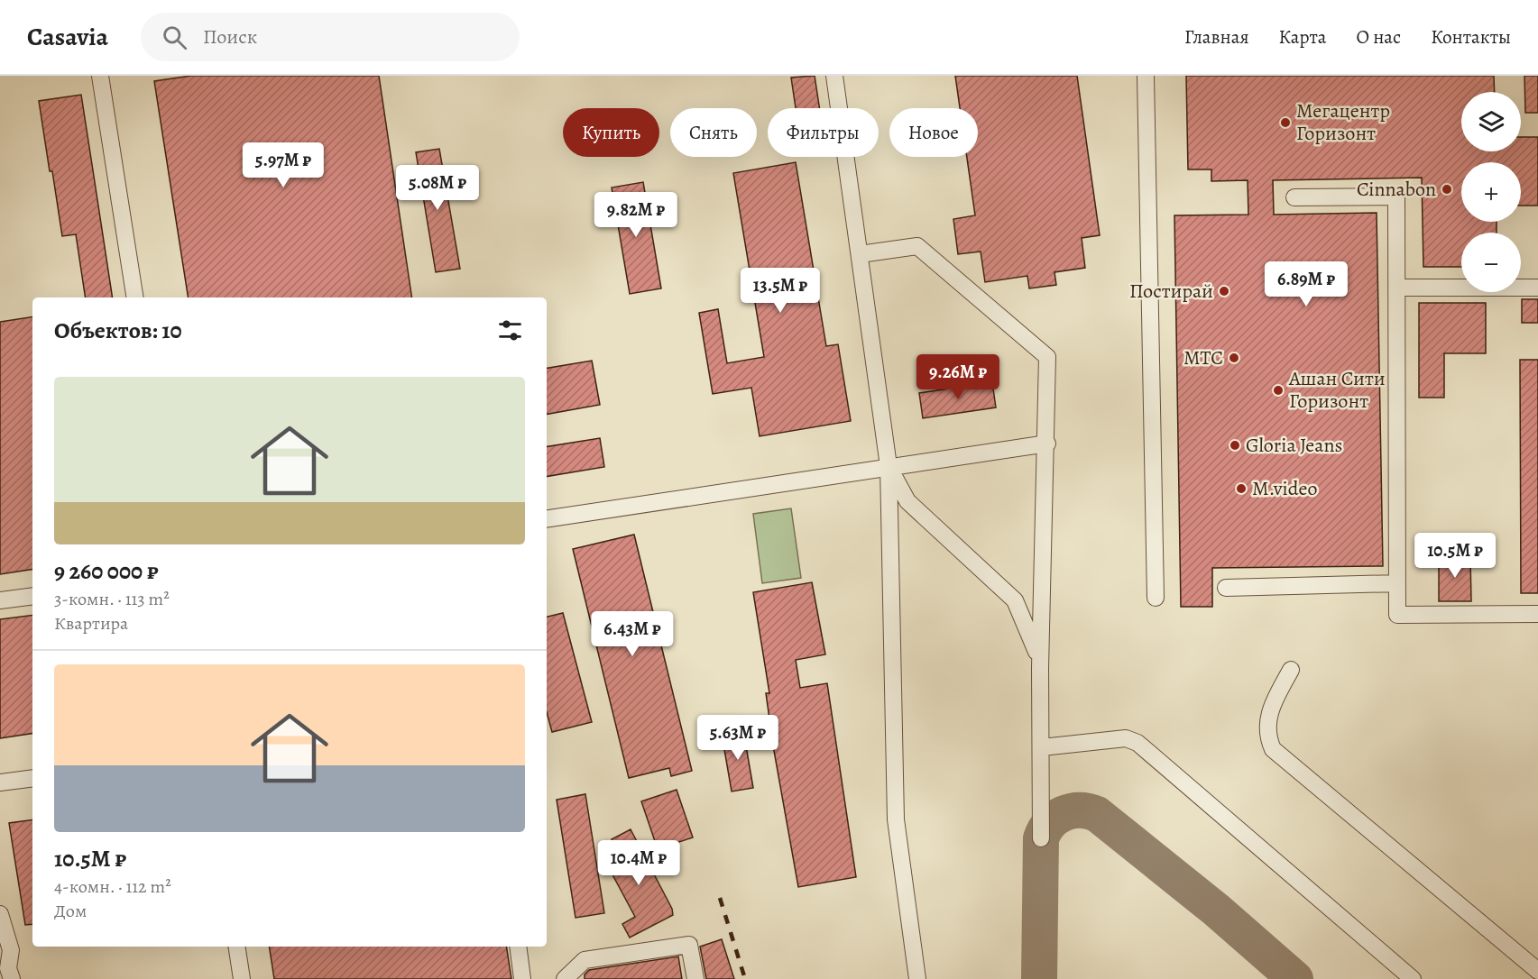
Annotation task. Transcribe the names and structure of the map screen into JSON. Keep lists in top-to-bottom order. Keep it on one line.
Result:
{"places":["Мегацентр Горизонт","Cinnabon","Постирай","МТС","Ашан Сити Горизонт","Gloria Jeans","M.video"],"page":{"header":"Casavia","search":"Поиск","nav":["Главная","Карта","О нас","Контакты"],"map_buttons":["+","−"],"chip":["Купить","Снять","Фильтры","Новое"],"price":["5.97M ₽","5.08M ₽","9.82M ₽","6.89M ₽","13.5M ₽","9.26M ₽","10.5M ₽","6.43M ₽","5.63M ₽","10.4M ₽"],"heading":"Объектов: 10","list":[{"name":"9 260 000 ₽","note":"3-комн. · 113 m² · Квартира"},{"name":"10.5M ₽","note":"4-комн. · 112 m² · Дом"}]}}
